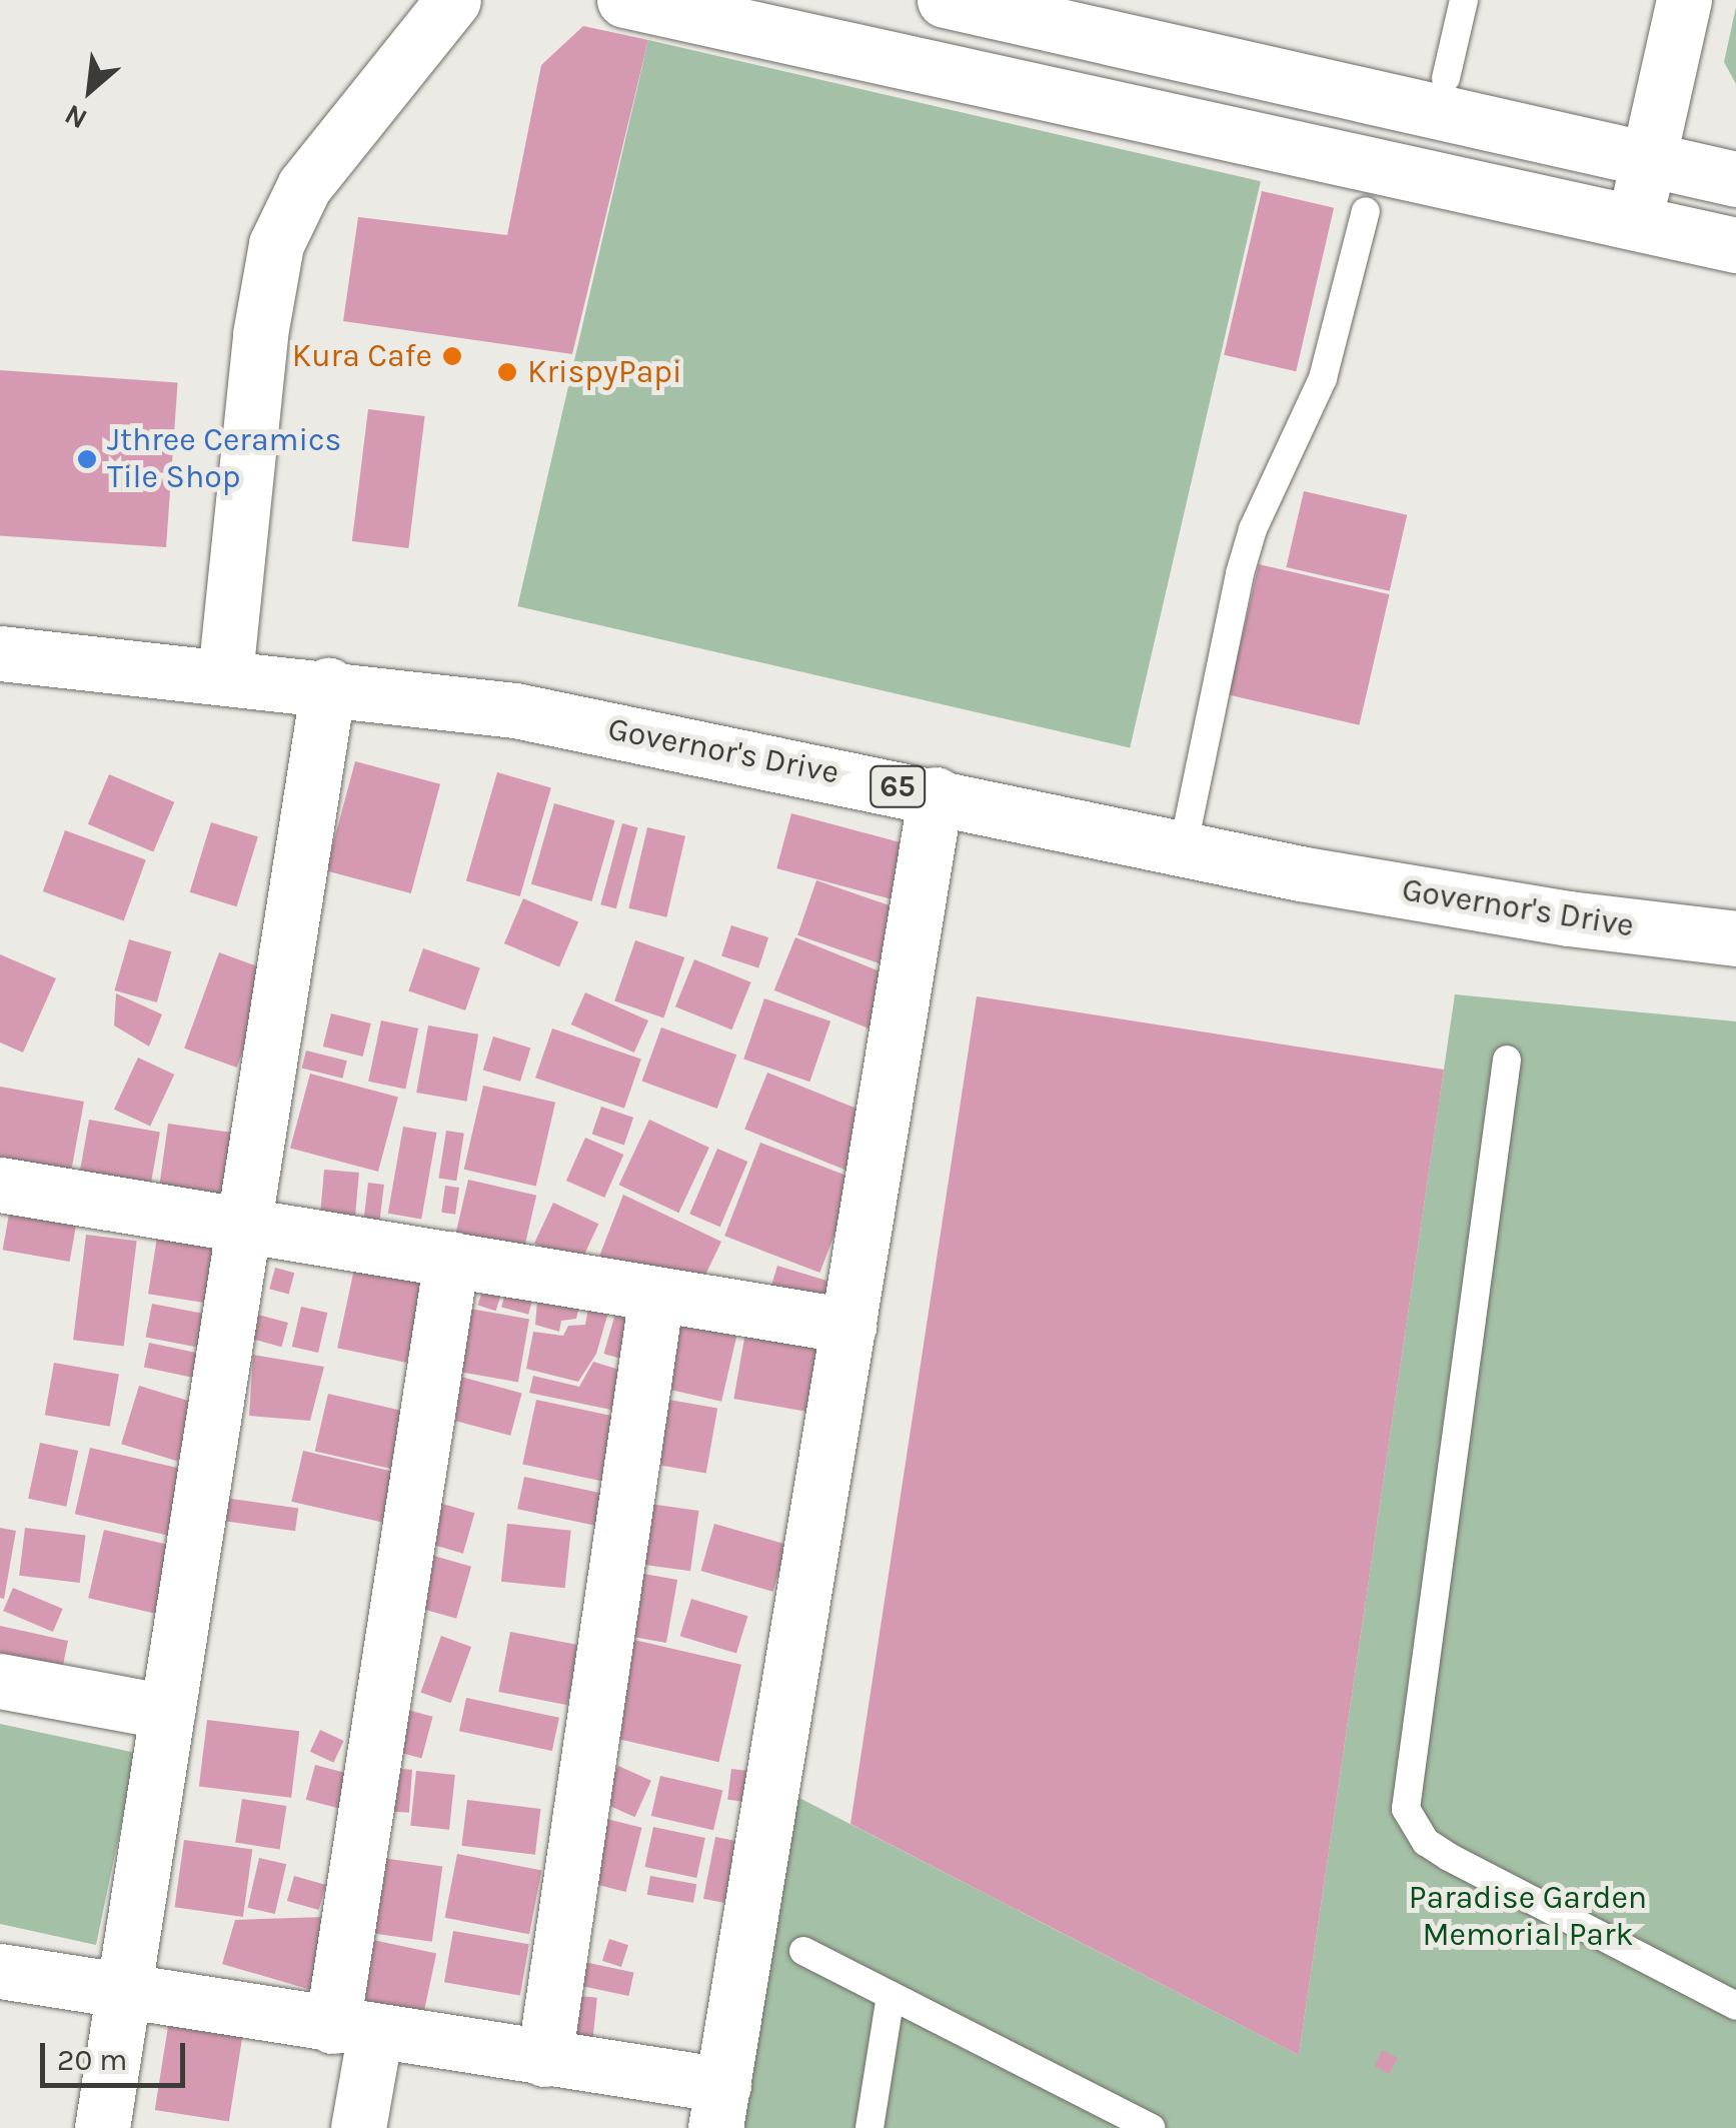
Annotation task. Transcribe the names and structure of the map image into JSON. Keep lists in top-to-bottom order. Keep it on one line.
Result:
{"streets":{"street":["Governor's Drive","65"]},"parks":["Paradise Garden Memorial Park"],"places":["Kura Cafe","KrispyPapi","Jthree Ceramics Tile Shop"],"scale_bar":"20 m","north":"bottom left"}
